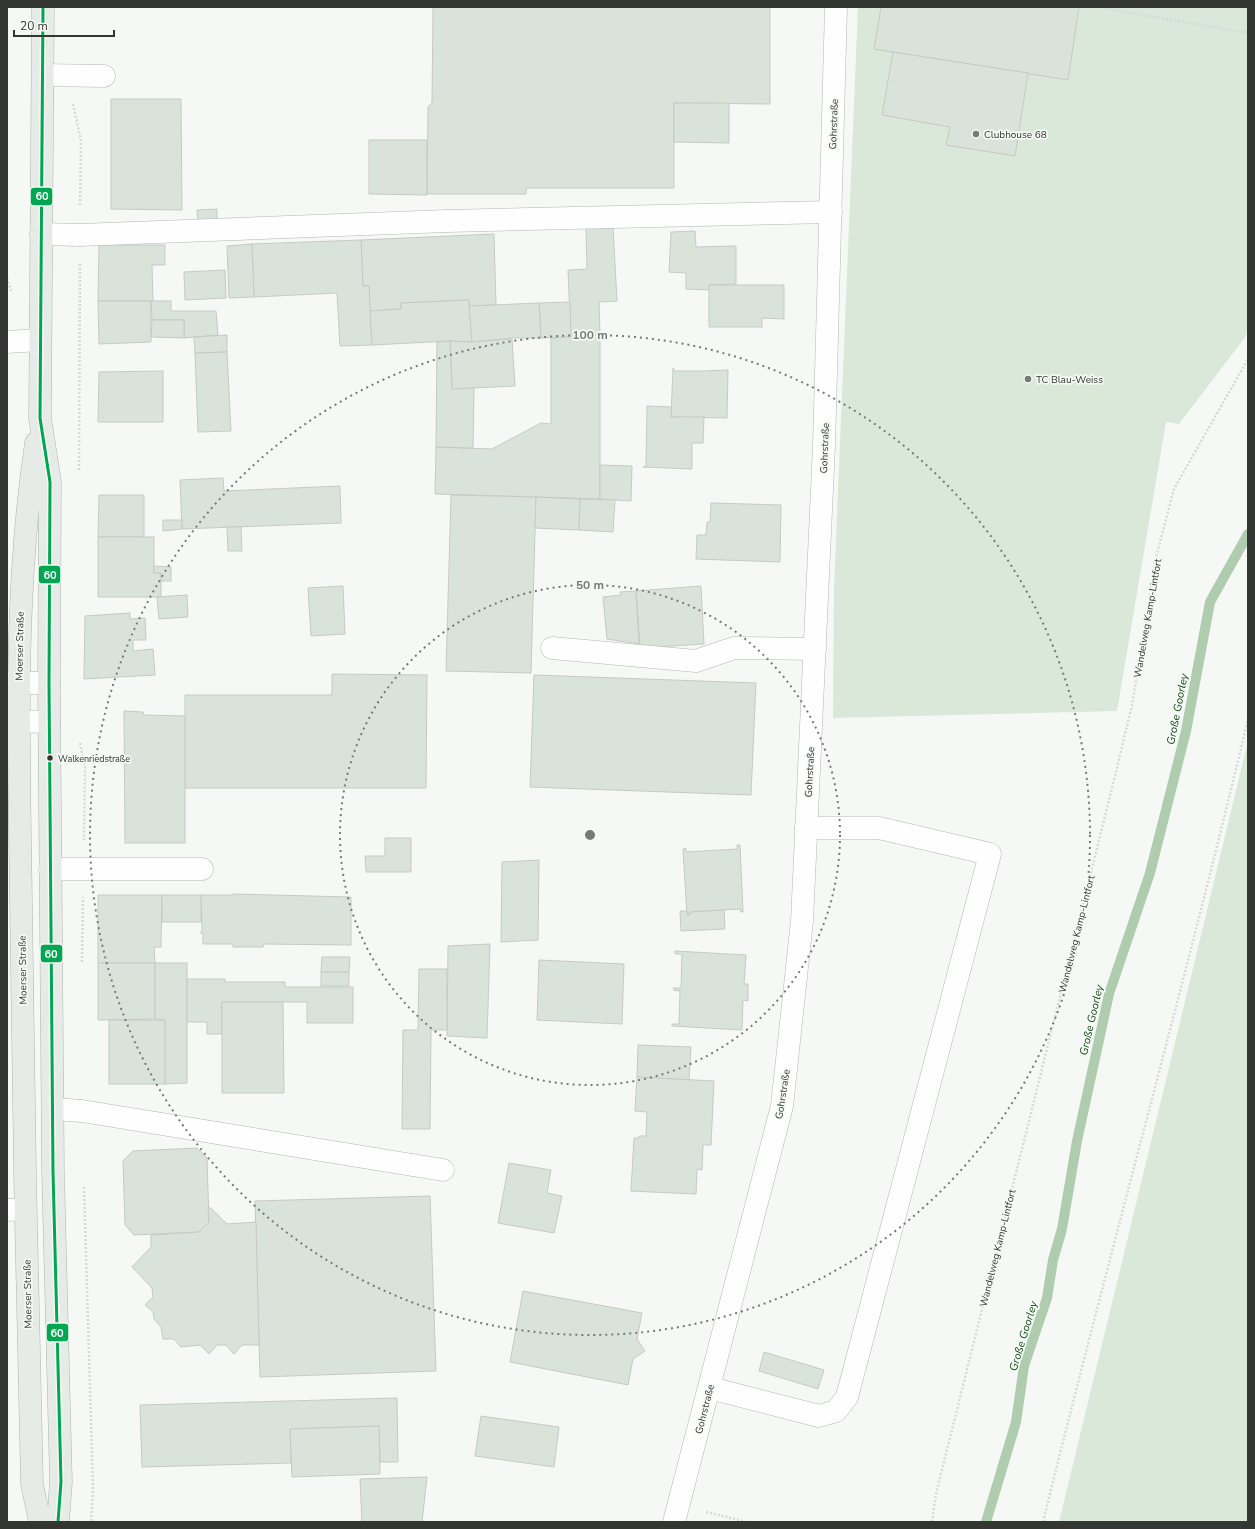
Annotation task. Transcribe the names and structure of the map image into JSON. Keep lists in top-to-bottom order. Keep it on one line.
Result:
{"streets":{"main road":["Moerser Straße"],"street":["Gohrstraße"],"path":["Wandelweg Kamp-Lintfort"]},"water":["Große Goorley"],"places":["Clubhouse 68","TC Blau-Weiss","Walkenriedstraße"],"lines":["transit line 60"],"scale_bar":"20 m","rings":["100 m","50 m"]}
